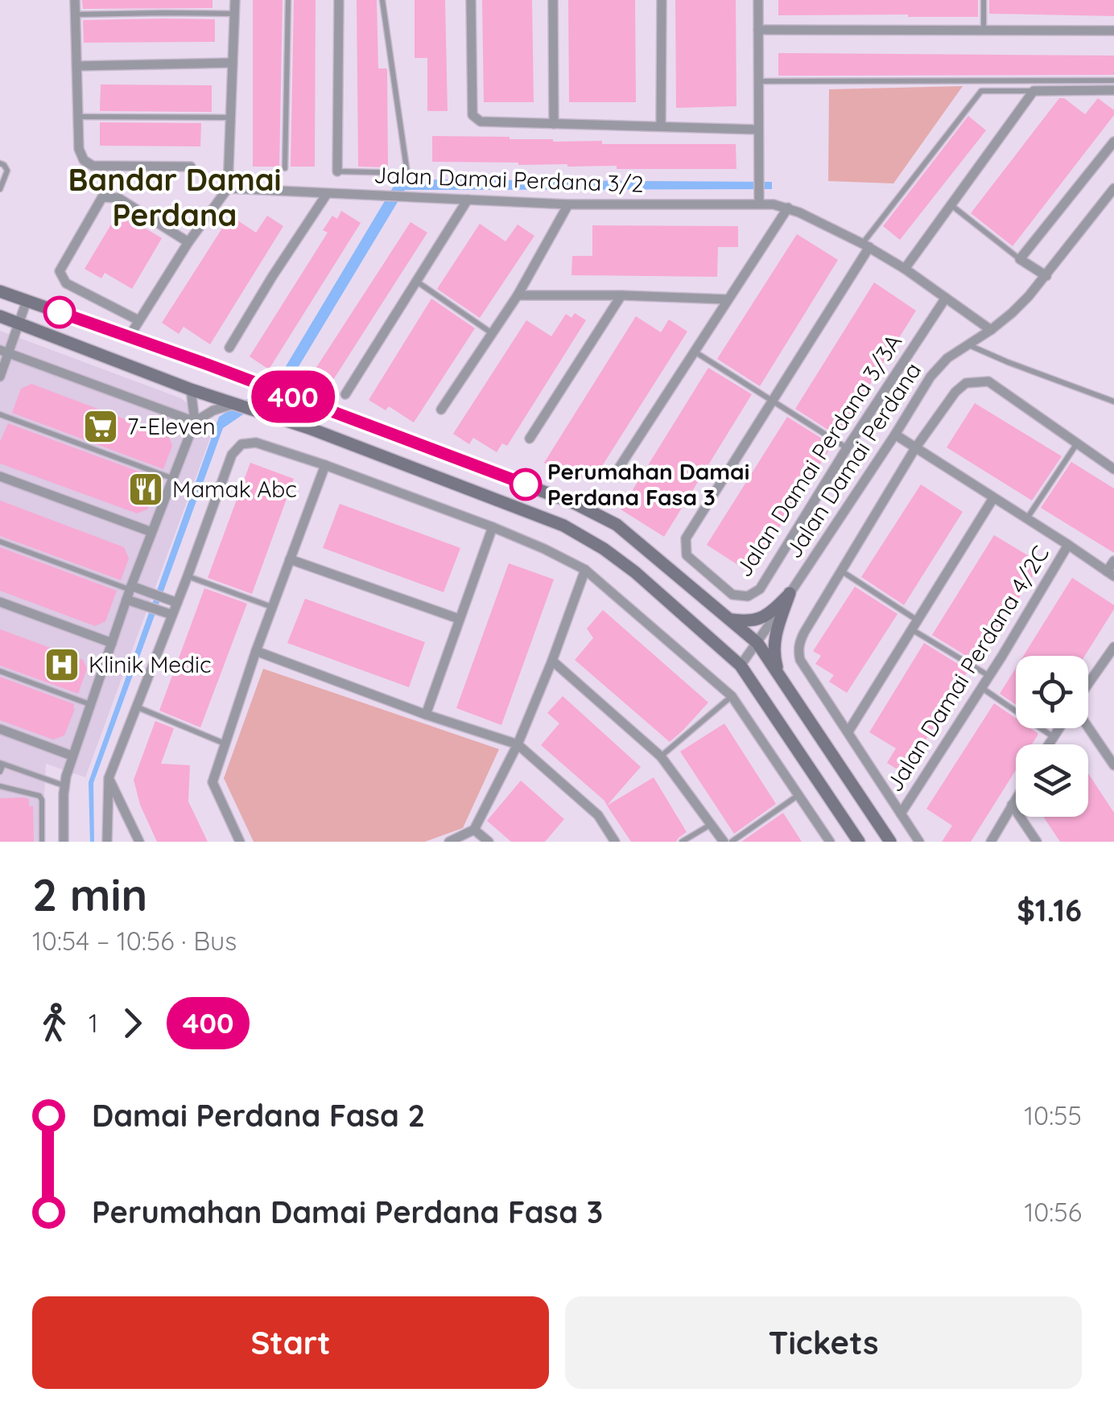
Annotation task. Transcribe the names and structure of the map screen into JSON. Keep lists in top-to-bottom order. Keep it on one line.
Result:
{"streets":{"street":["Jalan Damai Perdana 3/2","Jalan Damai Perdana 3/3A","Jalan Damai Perdana","Jalan Damai Perdana 4/2C"]},"crossings":[["Jalan Damai Perdana 3/2","Jalan Damai Perdana 3/3A"],["Jalan Damai Perdana 3/2","Jalan Damai Perdana"]],"districts":["Bandar Damai Perdana"],"places":{"supermarket":["7-Eleven"],"other":["Perumahan Damai Perdana Fasa 3"],"restaurant":["Mamak Abc"],"hospital":["Klinik Medic"]},"lines":["bus line 400"],"page":{"on_map":"400","heading":["2 min","10:54 – 10:56 · Bus","$1.16"],"legs":["1","400"],"list":[{"name":"Damai Perdana Fasa 2","value":"10:55"},{"name":"Perumahan Damai Perdana Fasa 3","value":"10:56"}],"buttons":["Start","Tickets"]}}
